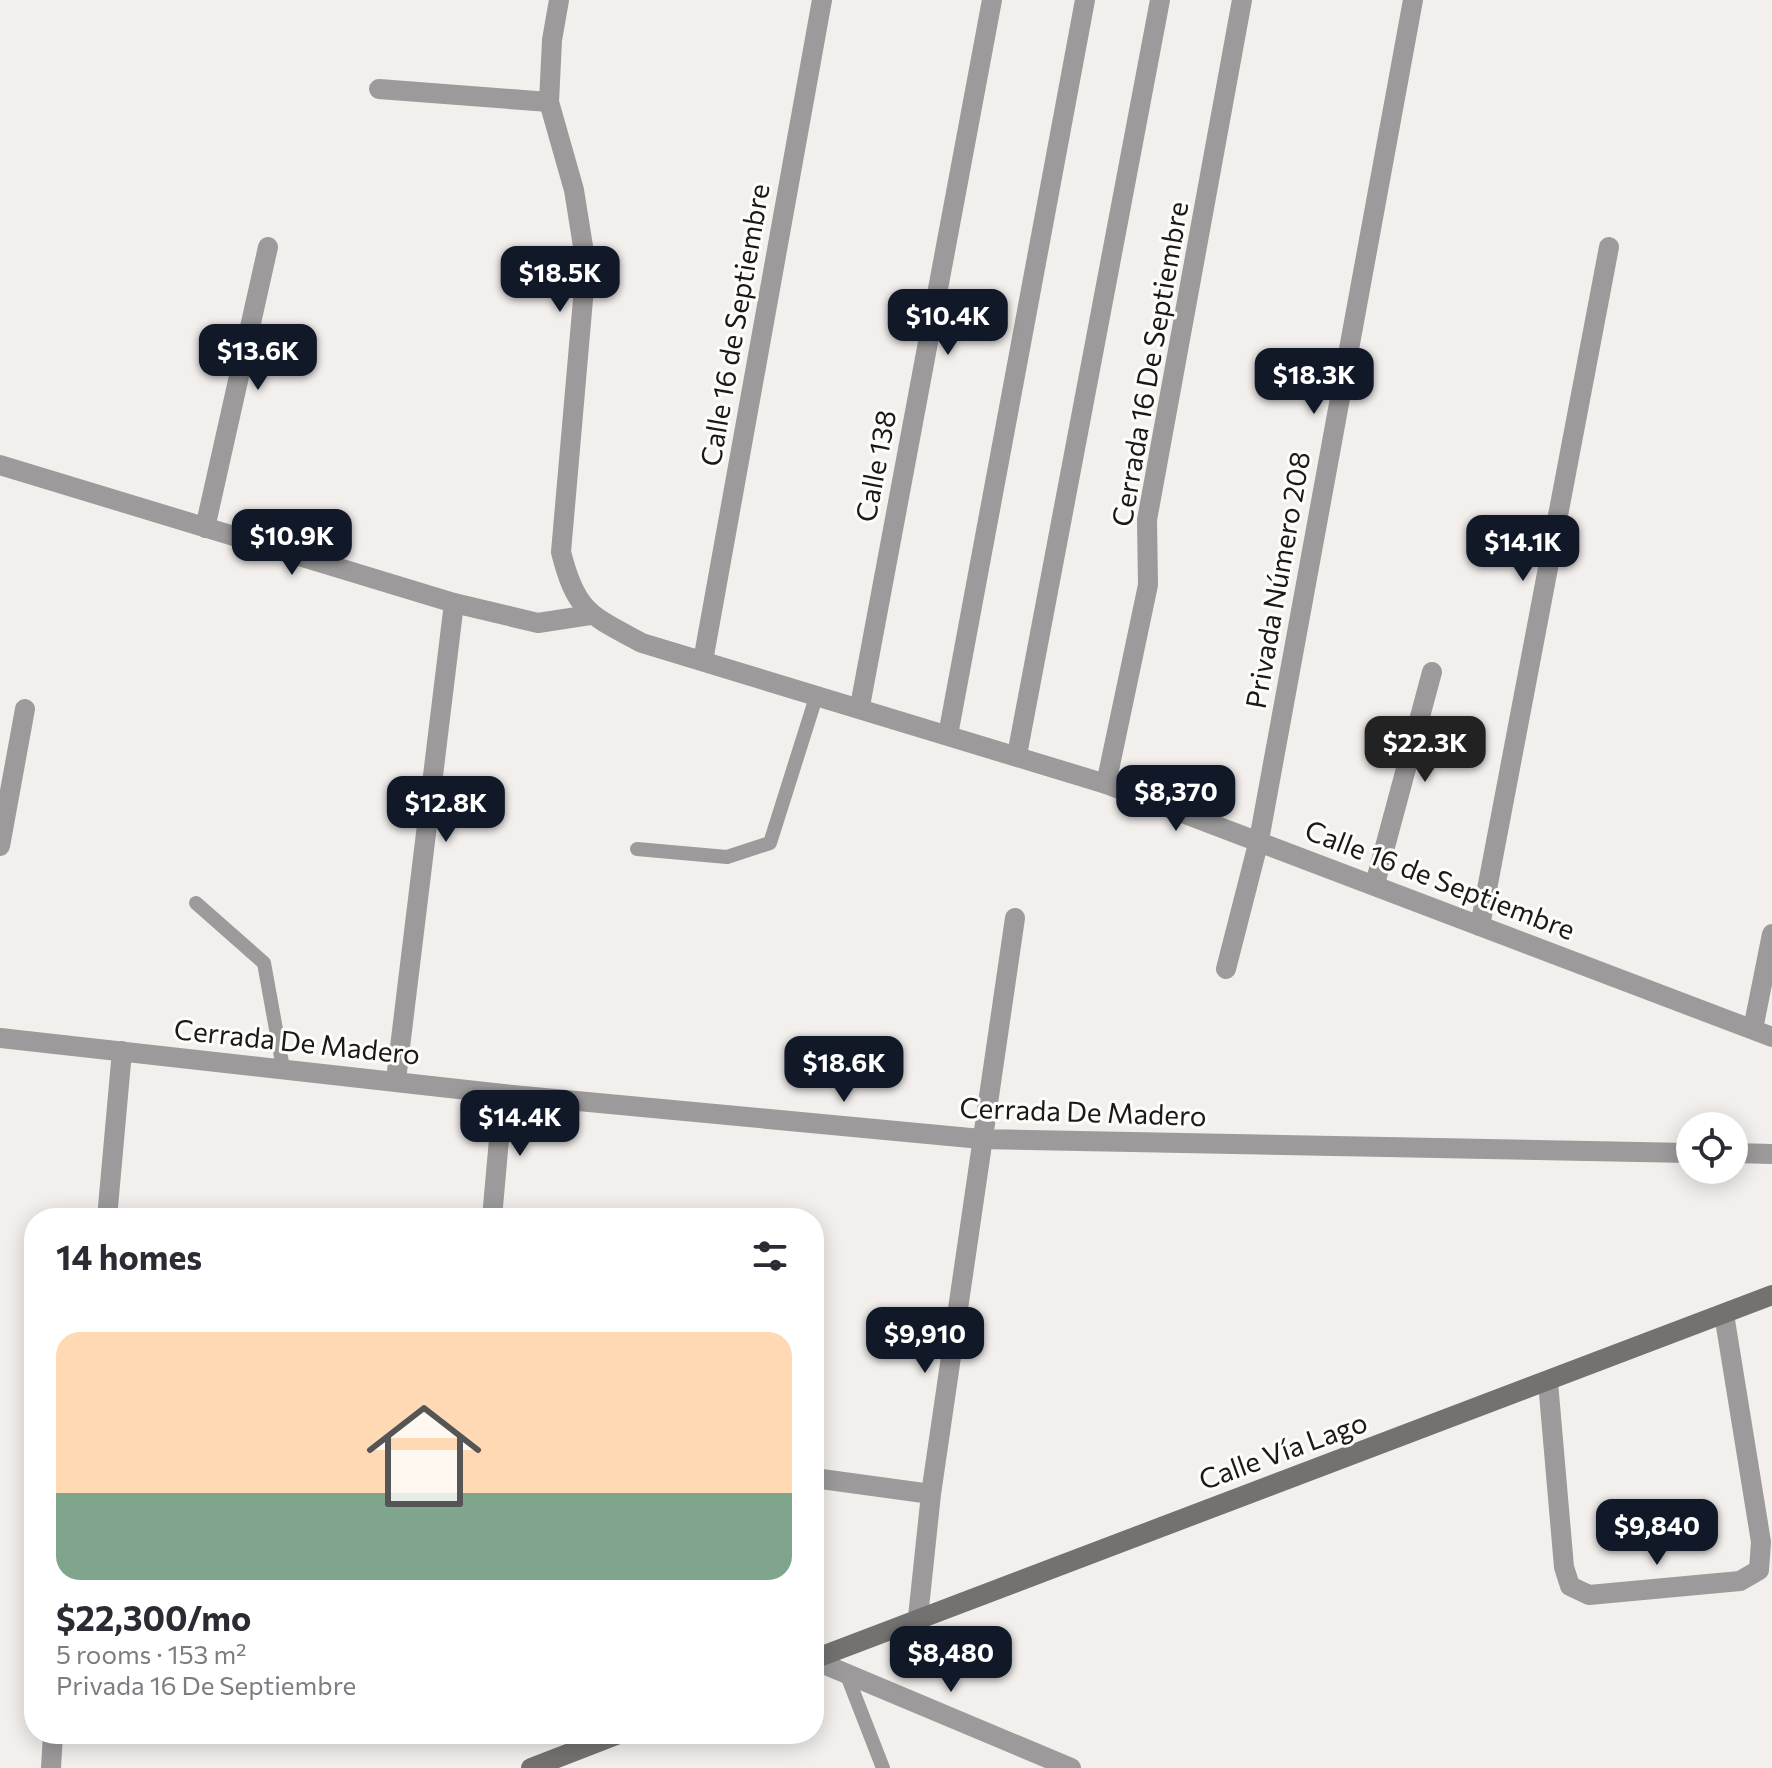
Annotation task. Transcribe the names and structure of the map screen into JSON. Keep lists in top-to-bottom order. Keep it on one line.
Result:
{"streets":{"main road":["Calle Vía Lago"],"street":["Calle 16 de Septiembre","Cerrada 16 De Septiembre","Calle 138","Privada Número 208","Cerrada De Madero"]},"crossings":[["Calle 16 de Septiembre","Cerrada 16 De Septiembre"],["Calle 16 de Septiembre","Calle 138"],["Calle 16 de Septiembre","Privada Número 208"]],"page":{"price":["$18.5K","$10.4K","$13.6K","$18.3K","$10.9K","$14.1K","$22.3K","$8,370","$12.8K","$18.6K","$14.4K","$9,910","$9,840","$8,480"],"heading":"14 homes","list":[{"name":"$22,300/mo","note":"5 rooms · 153 m² · Privada 16 De Septiembre"}]}}
